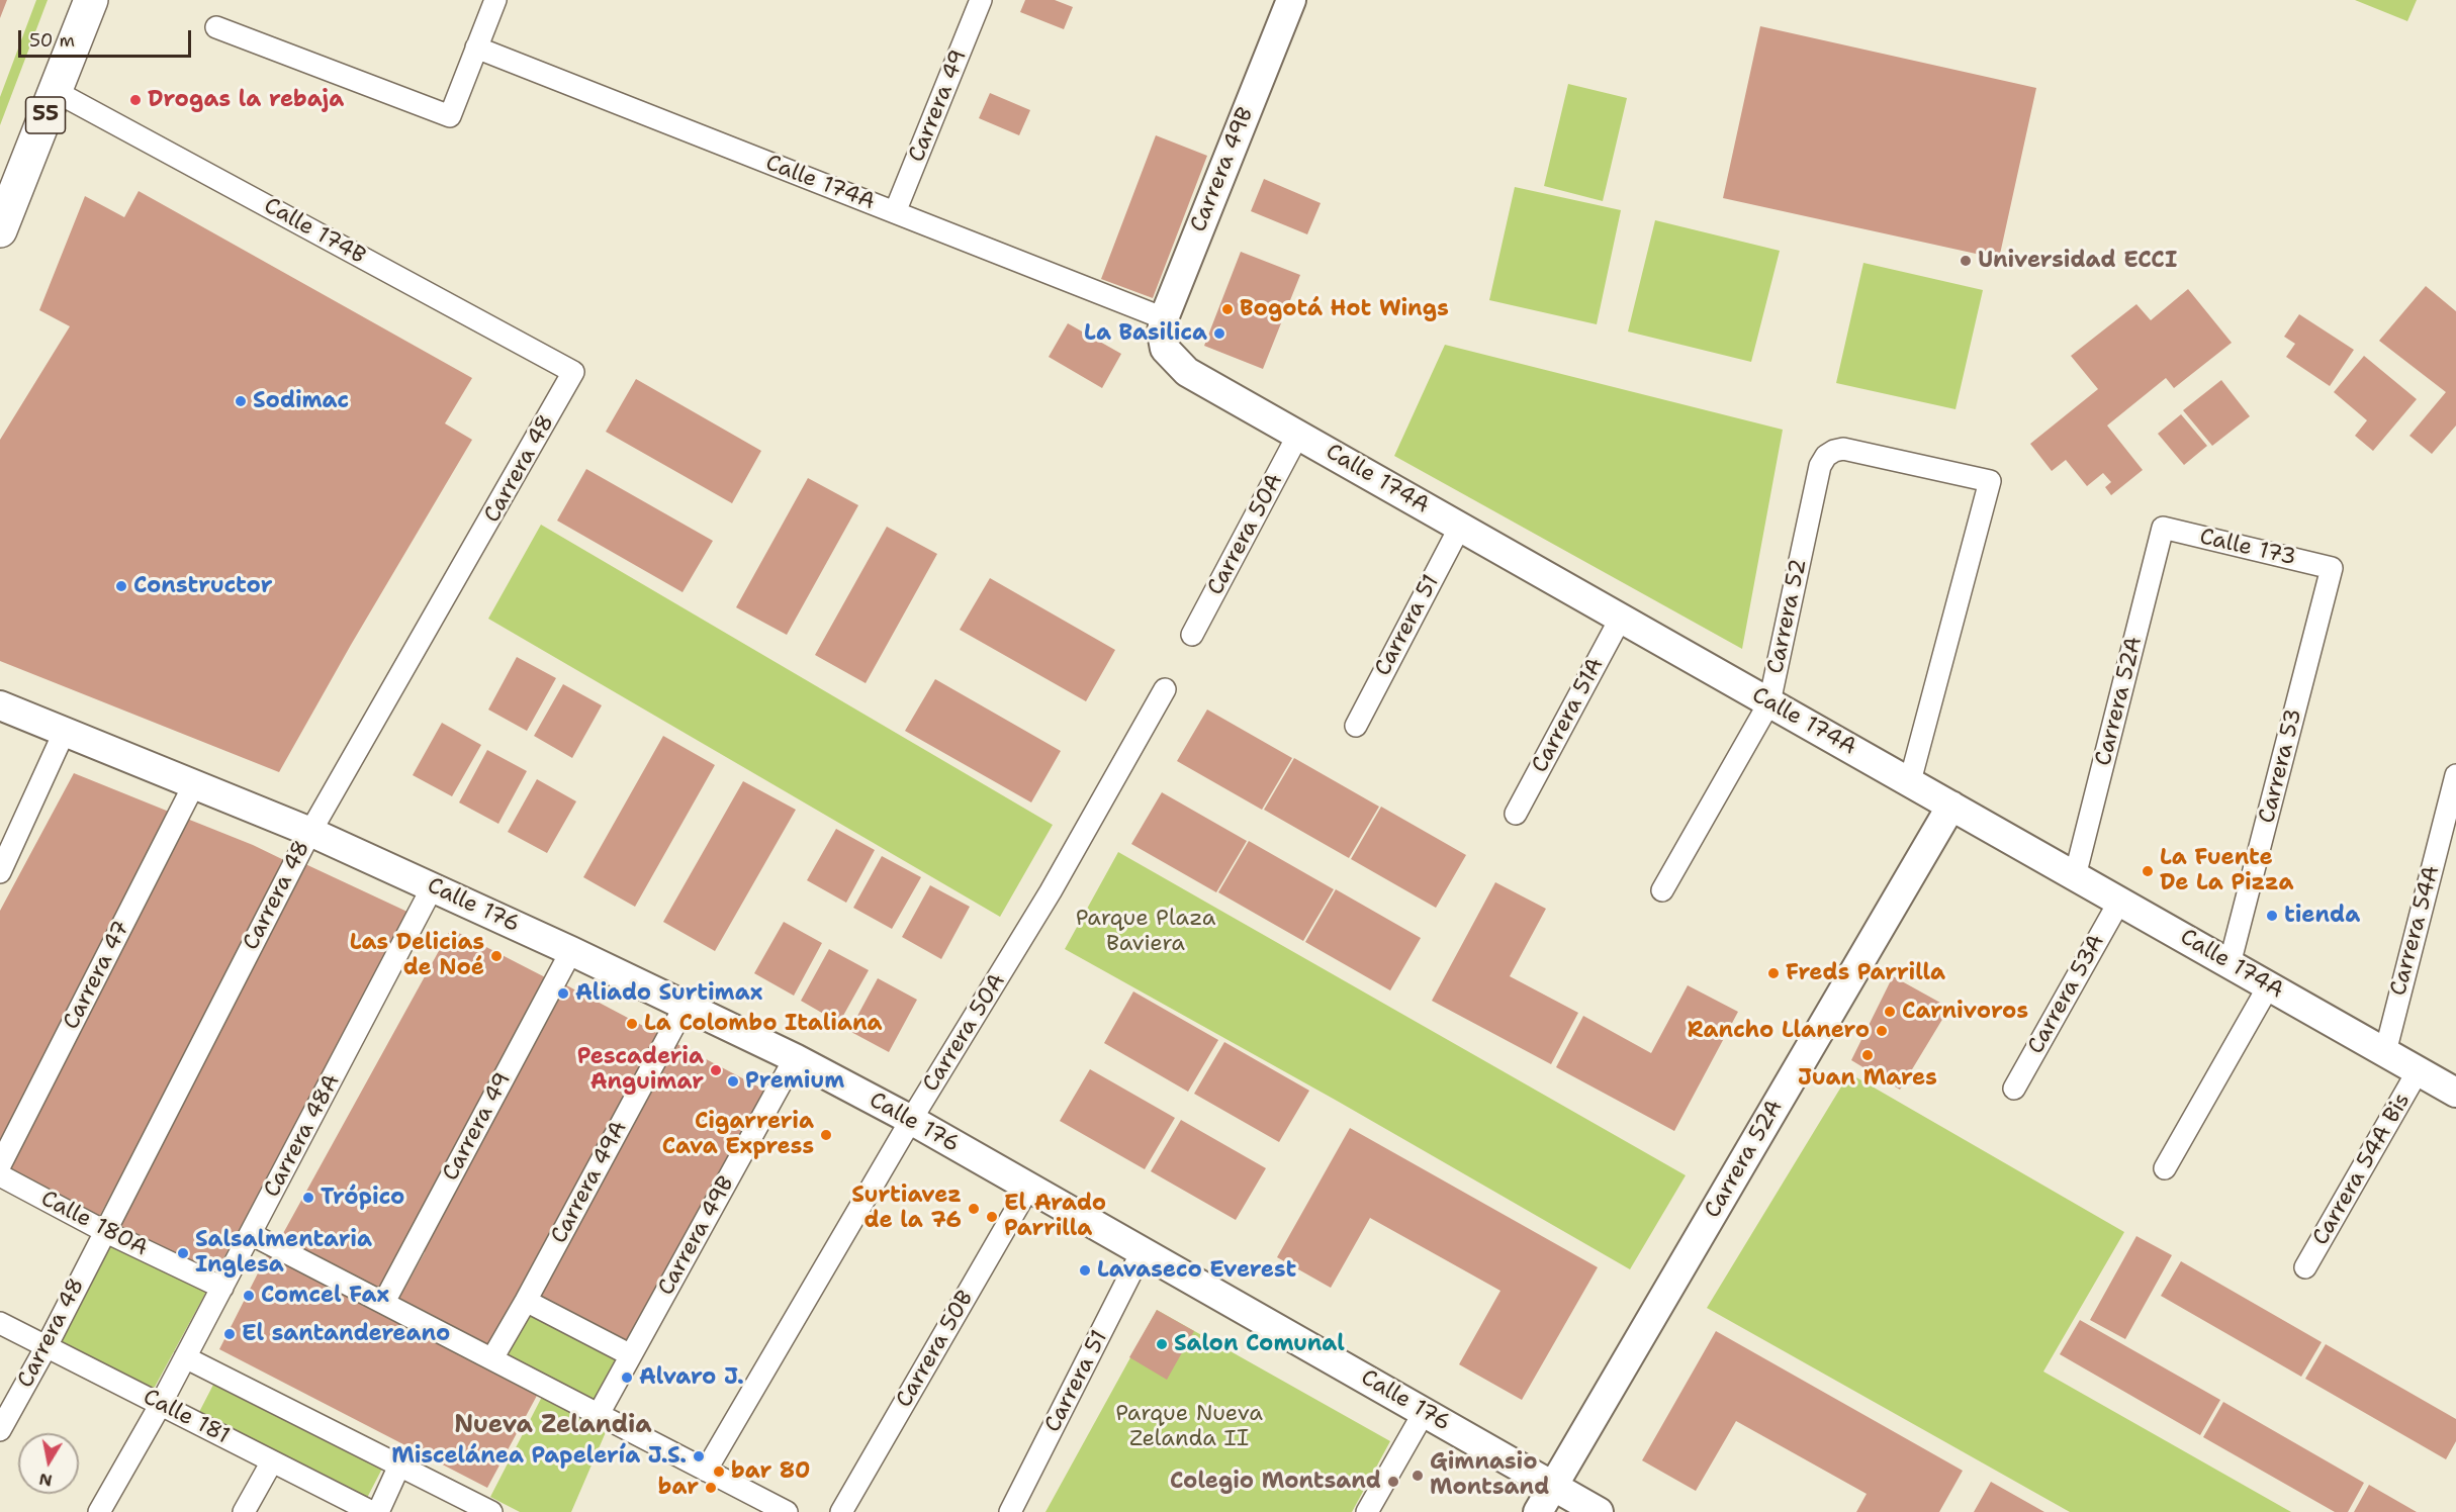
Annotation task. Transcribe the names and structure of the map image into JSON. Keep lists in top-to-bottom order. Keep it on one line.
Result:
{"streets":{"highway":["55"],"street":["Carrera 49","Carrera 49B","Calle 174A","Calle 174B","Carrera 48","Carrera 50A","Calle 173","Carrera 52","Carrera 51","Carrera 52A","Carrera 51A","Carrera 53","Calle 176","Carrera 54A","Carrera 47","Carrera 53A","Carrera 48A","Carrera 54A Bis","Carrera 49A","Calle 180A","Carrera 50B","Calle 181"]},"crossings":[["Carrera 49","Calle 174A"],["Carrera 49","Calle 176"],["55","Calle 174B"],["Carrera 49B","Calle 174A"],["Carrera 49B","Calle 176"],["Calle 174A","Carrera 50A"],["Calle 174A","Carrera 52"],["Calle 174A","Carrera 51"],["Calle 174A","Carrera 52A"],["Calle 174A","Carrera 51A"],["Calle 174A","Carrera 53"],["Calle 174A","Carrera 54A"],["Calle 174A","Carrera 53A"],["Calle 174A","Carrera 54A Bis"],["Calle 174B","Carrera 48"],["Carrera 48","Calle 176"],["Carrera 48","Calle 180A"],["Carrera 48","Calle 181"],["Carrera 50A","Calle 176"],["Calle 173","Carrera 52A"],["Calle 173","Carrera 53"],["Carrera 51","Calle 176"],["Carrera 52A","Calle 176"],["Calle 176","Carrera 47"],["Calle 176","Carrera 48A"],["Calle 176","Carrera 49A"],["Calle 176","Carrera 50B"],["Carrera 48A","Calle 180A"],["Carrera 48A","Calle 181"]],"districts":["Nueva Zelandia"],"parks":["Parque Plaza Baviera","Parque Nueva Zelanda II"],"places":["Drogas la rebaja","Universidad ECCI","Bogotá Hot Wings","La Basilica","Sodimac","Constructor","La Fuente De La Pizza","tienda","Las Delicias de Noé","Freds Parrilla","Aliado Surtimax","Carnivoros","La Colombo Italiana","Rancho Llanero","Juan Mares","Pescaderia Anguimar","Premium","Cigarreria Cava Express","Trópico","Surtiavez de la 76","El Arado Parrilla","Salsalmentaria Inglesa","Lavaseco Everest","Comcel Fax","El santandereano","Salon Comunal","Alvaro J.","Miscelánea Papelería J.S.","bar 80","Gimnasio Montsand","Colegio Montsand","bar"],"scale_bar":"50 m","north":"bottom"}
